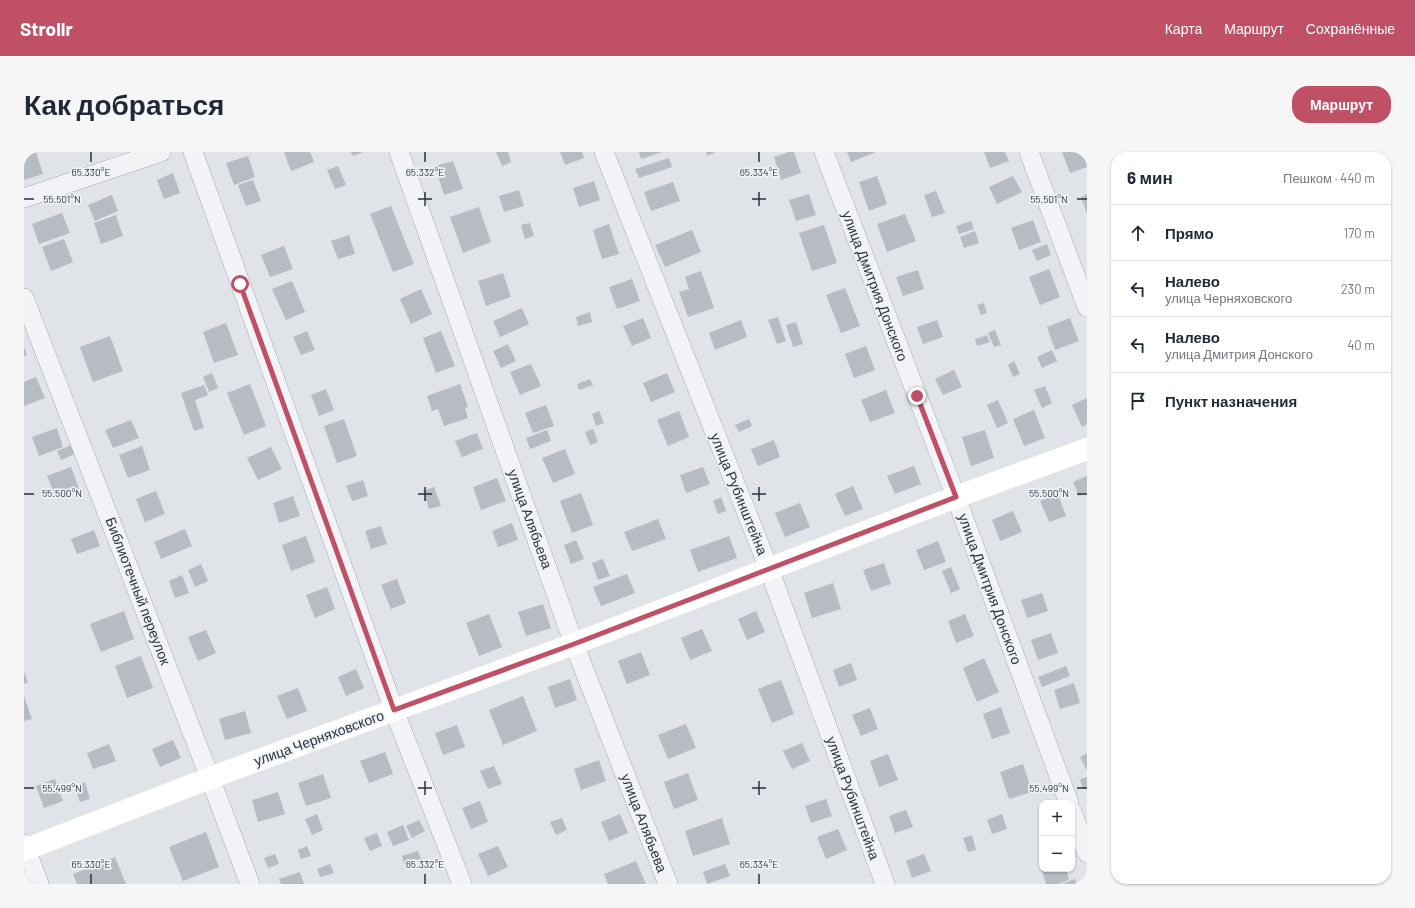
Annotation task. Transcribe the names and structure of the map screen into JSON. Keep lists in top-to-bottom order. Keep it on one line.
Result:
{"streets":{"street":["улица Дмитрия Донского","улица Рубинштейна","улица Алябьева","Библиотечный переулок","улица Черняховского"]},"crossings":[["улица Дмитрия Донского","улица Черняховского"],["улица Рубинштейна","улица Черняховского"],["улица Алябьева","улица Черняховского"],["Библиотечный переулок","улица Черняховского"]],"page":{"header":"Strollr","nav":["Карта","Маршрут","Сохранённые"],"buttons":"Маршрут","title":"Как добраться","heading":["6 мин","Пешком · 440 m"],"list":[["Прямо","170 m"],["Налево","улица Черняховского","230 m"],["Налево","улица Дмитрия Донского","40 m"],"Пункт назначения"],"map_buttons":["+","−"]},"coordinates":["65.330°E","65.332°E","65.334°E","55.501°N","55.500°N","55.499°N"]}
